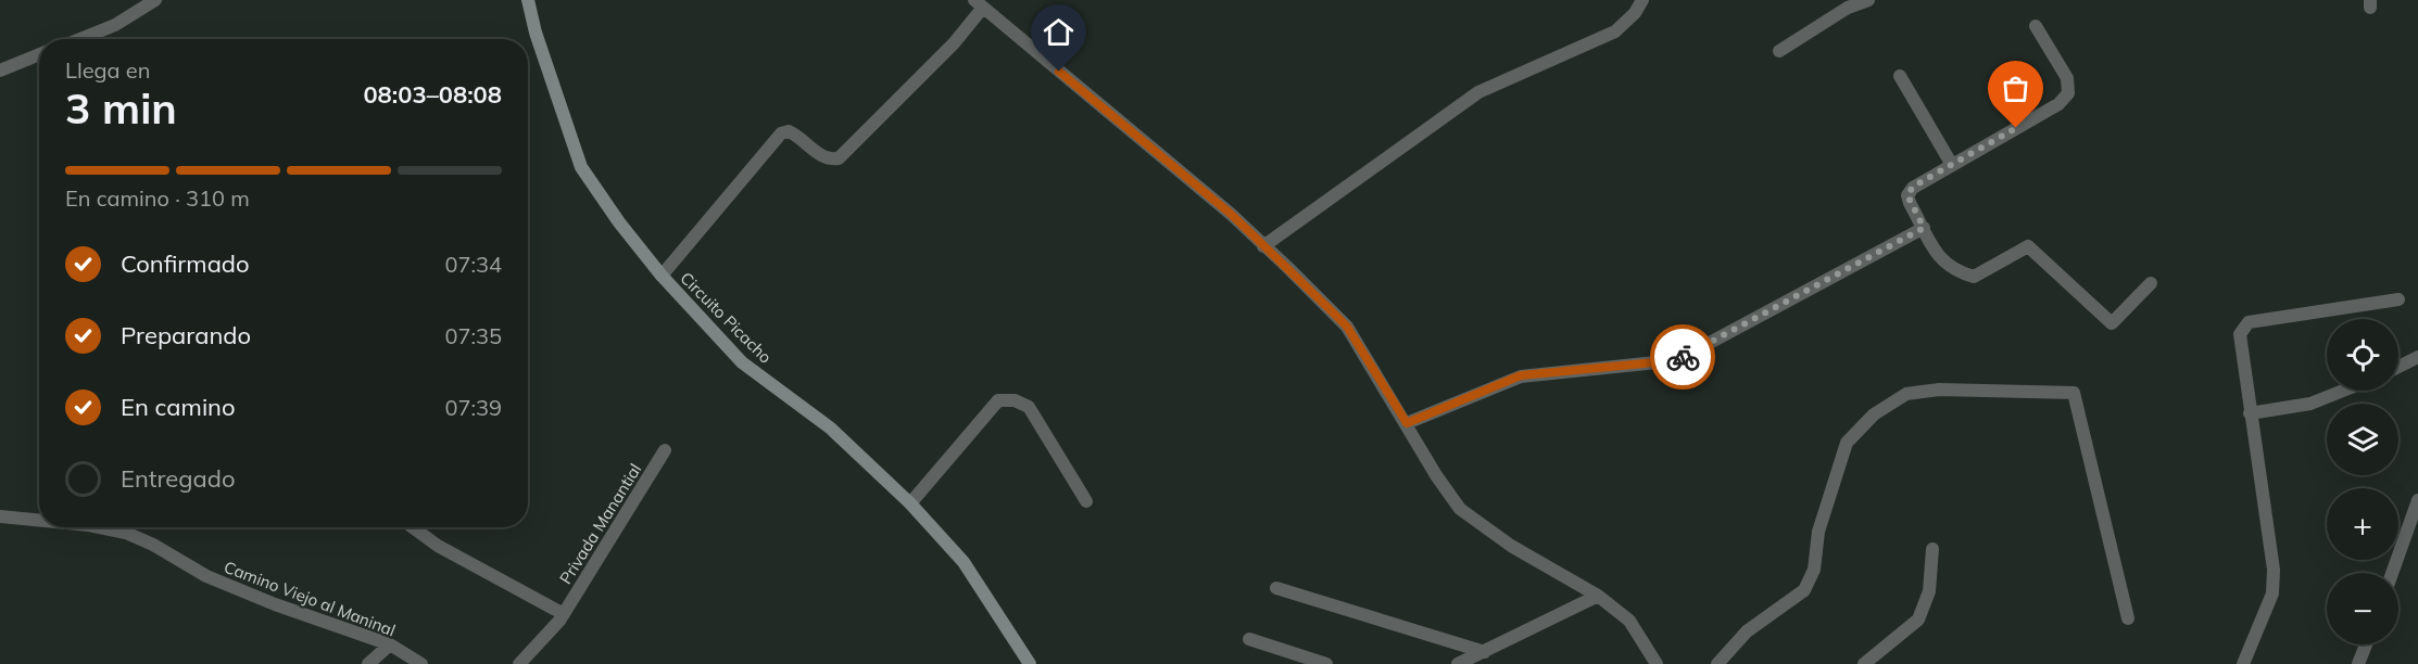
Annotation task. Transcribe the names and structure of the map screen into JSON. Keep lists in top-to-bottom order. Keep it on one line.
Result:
{"streets":{"main road":["Circuito Picacho"],"street":["Privada Manantial","Camino Viejo al Maninal"]},"page":{"heading":["3 min","Llega en","08:03–08:08"],"bar":"En camino · 310 m","list":[["Confirmado","07:34"],["Preparando","07:35"],["En camino","07:39"],"Entregado"],"map_buttons":["+","−"]}}
